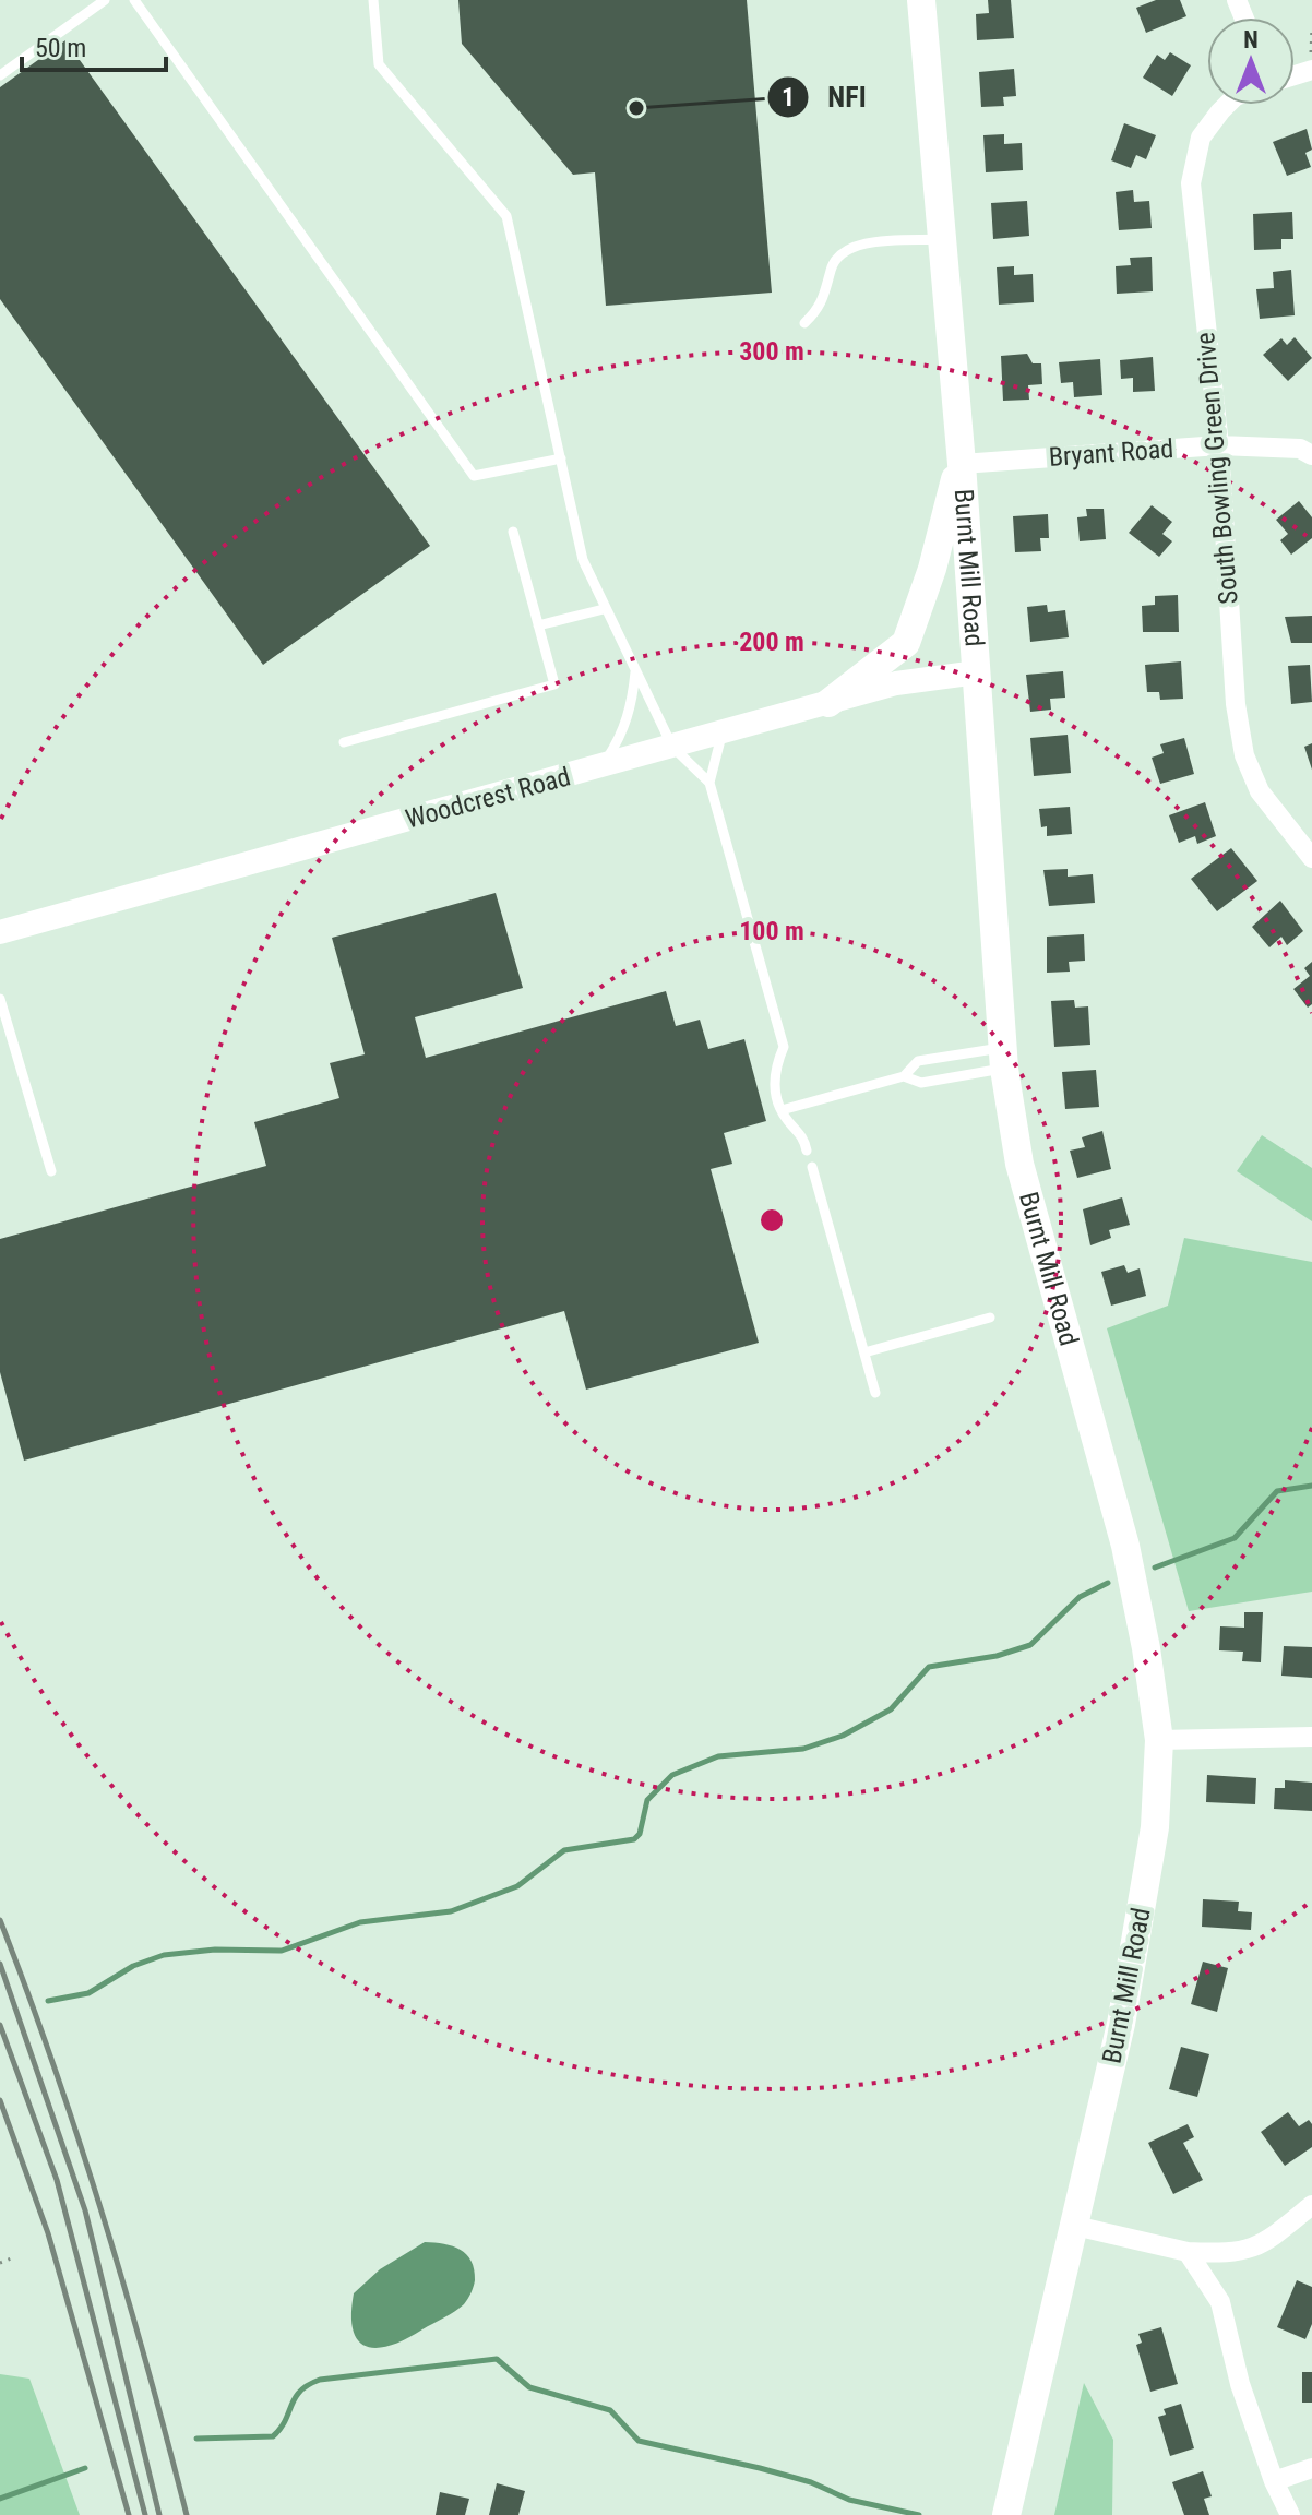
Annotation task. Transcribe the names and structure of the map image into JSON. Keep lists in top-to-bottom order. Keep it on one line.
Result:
{"streets":{"main road":["Burnt Mill Road"],"street":["Bryant Road","South Bowling Green Drive","Woodcrest Road"]},"crossings":[["Bryant Road","South Bowling Green Drive"],["Bryant Road","Burnt Mill Road"],["Burnt Mill Road","Woodcrest Road"]],"places":["NFI"],"scale_bar":"50 m","north":"top","rings":["300 m","200 m","100 m"]}
